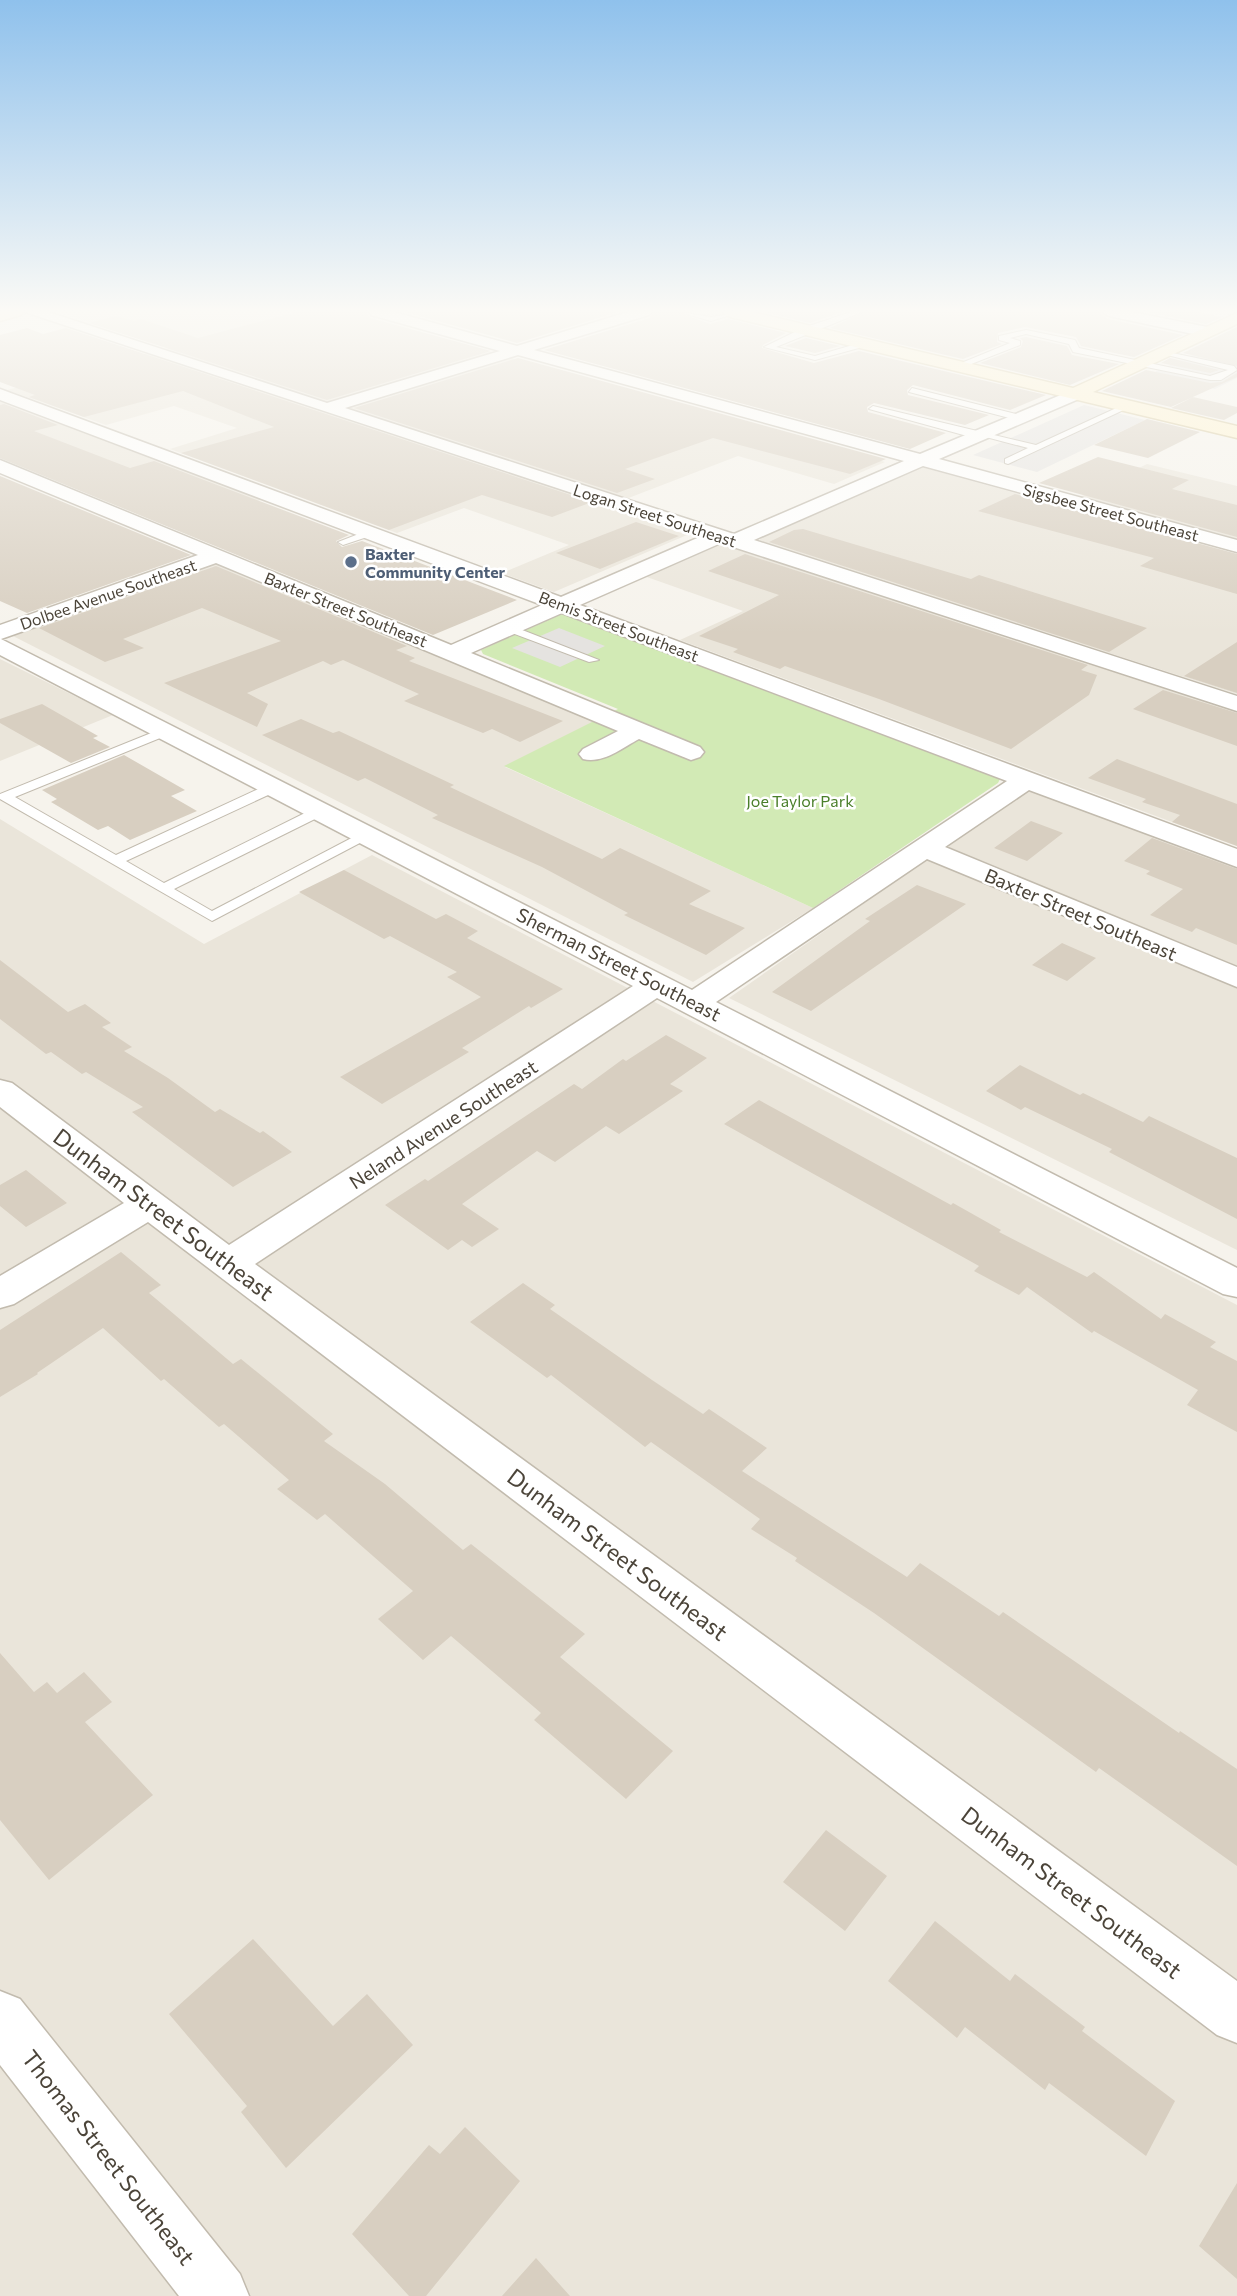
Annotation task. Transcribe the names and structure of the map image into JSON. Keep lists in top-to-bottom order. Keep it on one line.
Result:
{"streets":{"street":["Sigsbee Street Southeast","Logan Street Southeast","Dolbee Avenue Southeast","Baxter Street Southeast","Bemis Street Southeast","Sherman Street Southeast","Neland Avenue Southeast","Dunham Street Southeast","Thomas Street Southeast"]},"crossings":[["Dolbee Avenue Southeast","Baxter Street Southeast"],["Sherman Street Southeast","Neland Avenue Southeast"],["Neland Avenue Southeast","Dunham Street Southeast"]],"parks":["Joe Taylor Park"],"places":["Baxter Community Center"]}
